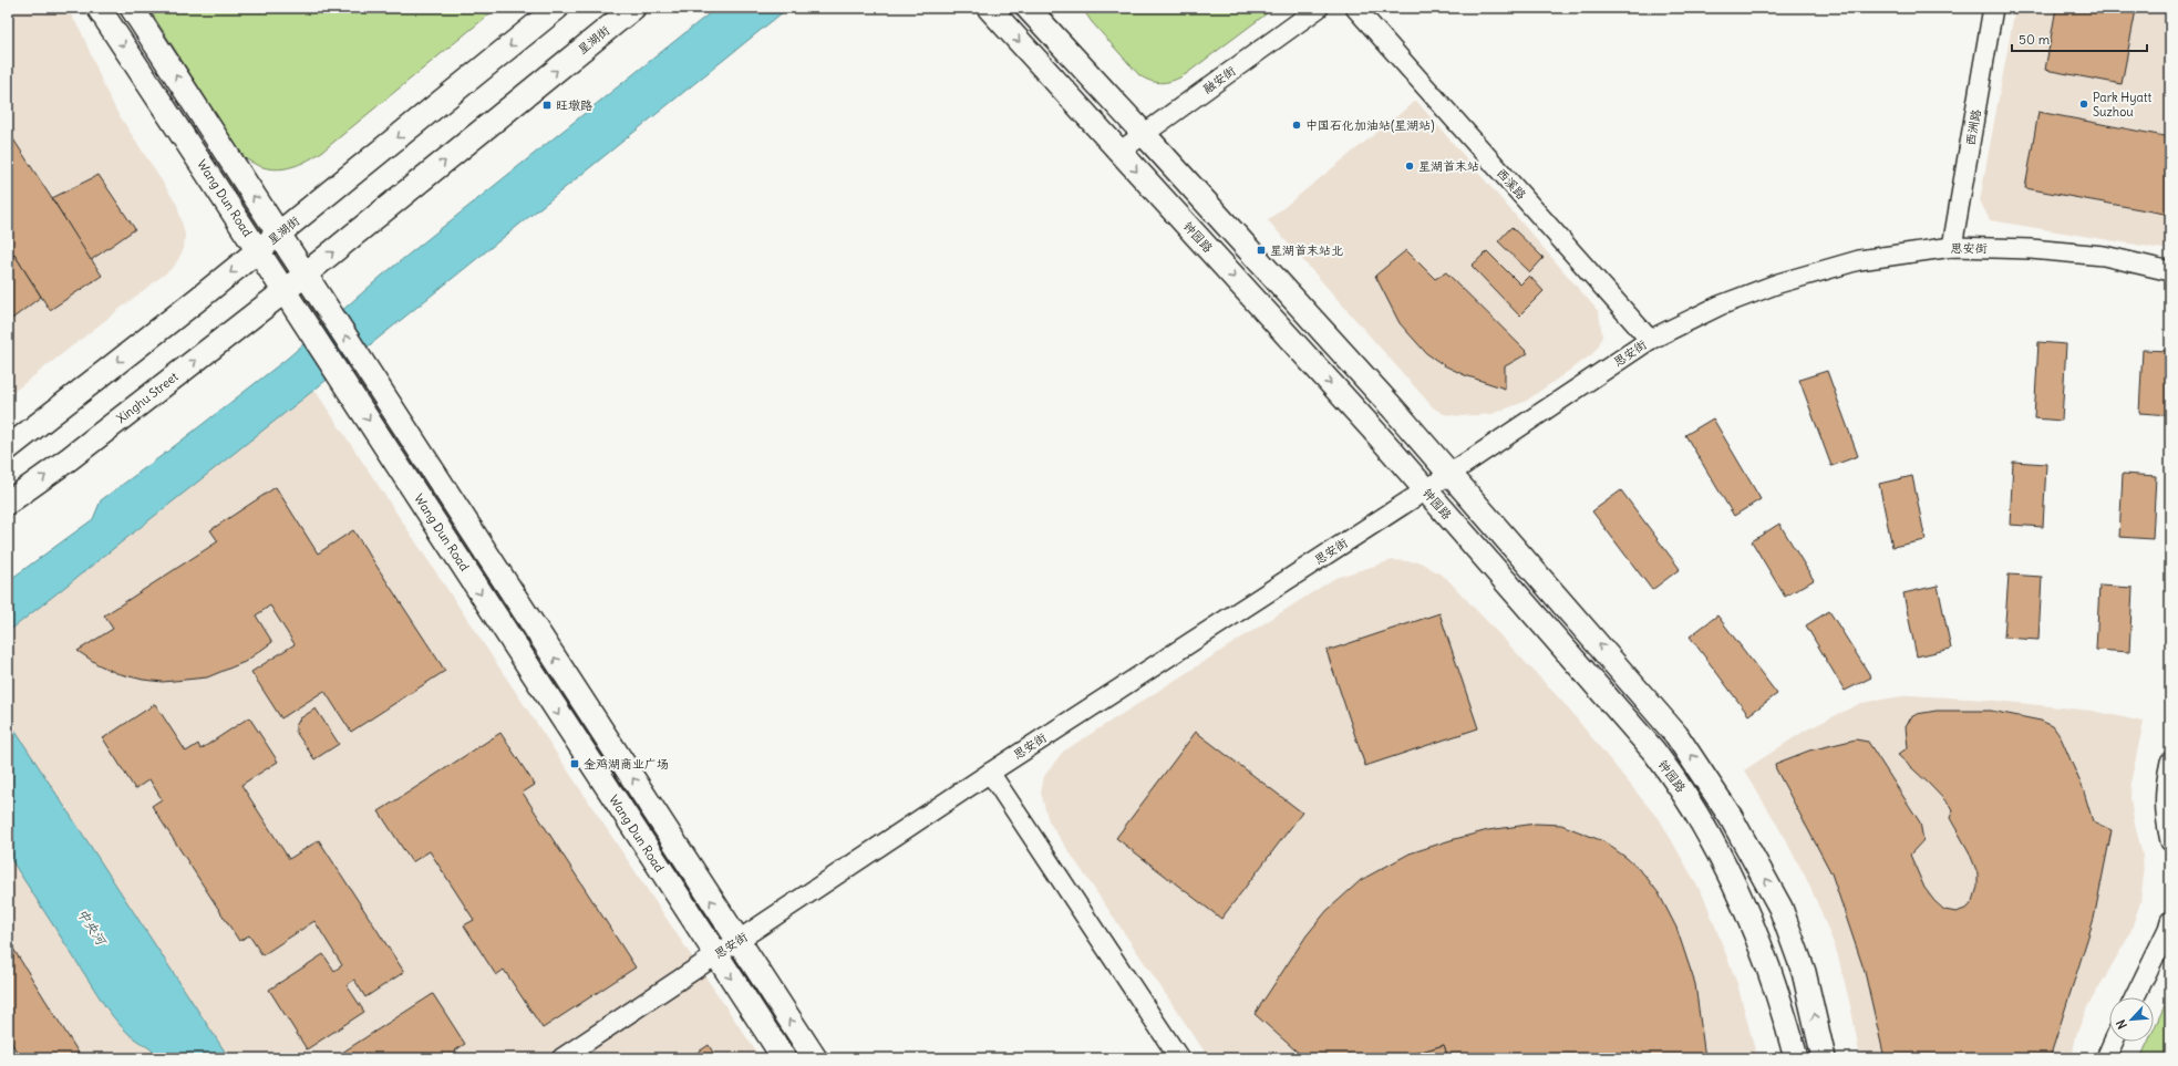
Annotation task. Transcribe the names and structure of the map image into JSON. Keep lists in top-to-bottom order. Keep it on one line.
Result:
{"streets":{"main road":["星湖街","Wang Dun Road","钟园路","Xinghu Street"],"street":["融安街","西洲路","西溪路","思安街"]},"crossings":[["星湖街","Wang Dun Road"],["星湖街","Xinghu Street"],["融安街","钟园路"],["西洲路","思安街"],["西溪路","思安街"],["Wang Dun Road","思安街"],["Wang Dun Road","Xinghu Street"],["钟园路","思安街"]],"one_way":["Xinghu Street"],"water":["中央河"],"places":{"other":["Park Hyatt Suzhou","中国石化加油站(星湖站)","星湖首末站"],"transit":["旺墩路","星湖首末站北","金鸡湖商业广场"]},"scale_bar":"50 m","north":"bottom left"}
